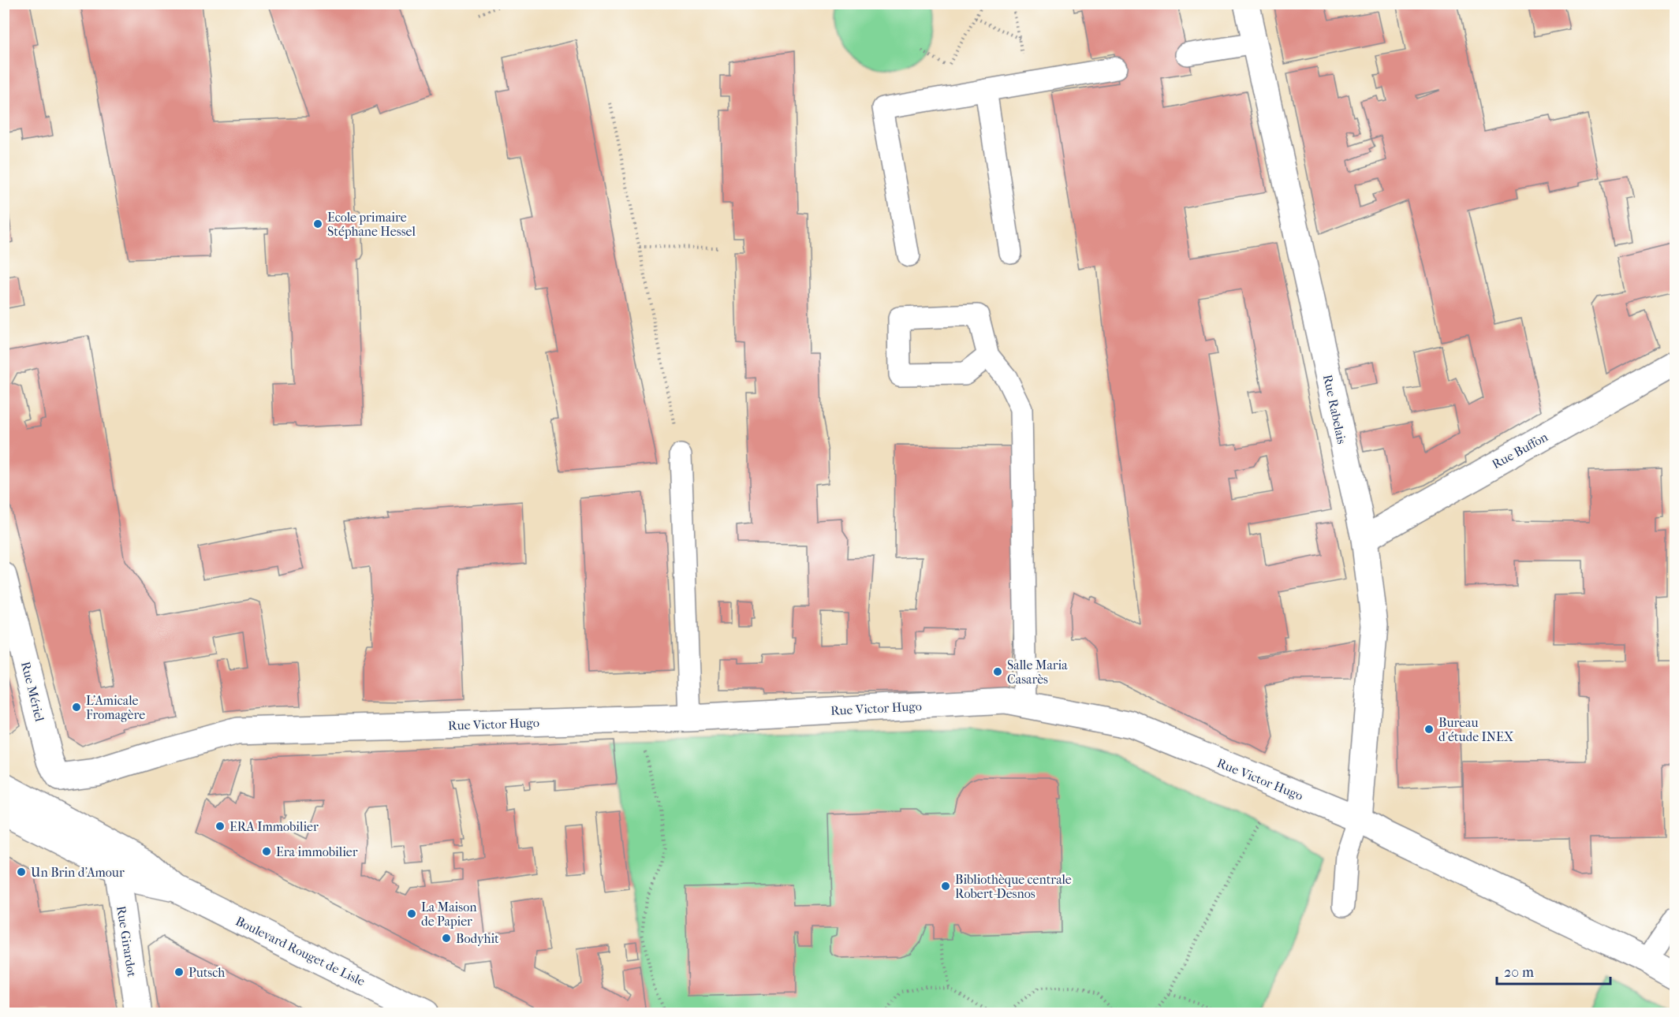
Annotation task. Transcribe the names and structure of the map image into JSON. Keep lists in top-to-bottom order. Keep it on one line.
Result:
{"streets":{"street":["Rue Rabelais","Rue Buffon","Rue Mériel","Rue Victor Hugo","Rue Girardot","Boulevard Rouget de Lisle"]},"crossings":[["Rue Rabelais","Rue Buffon"],["Rue Rabelais","Rue Victor Hugo"],["Rue Mériel","Rue Victor Hugo"],["Rue Girardot","Boulevard Rouget de Lisle"]],"places":["Ecole primaire Stéphane Hessel","Salle Maria Casarès","L'Amicale Fromagère","Bureau d'étude INEX","ERA Immobilier","Era immobilier","Un Brin d'Amour","Bibliothèque centrale Robert-Desnos","La Maison de Papier","Bodyhit","Putsch"],"scale_bar":"20 m"}
